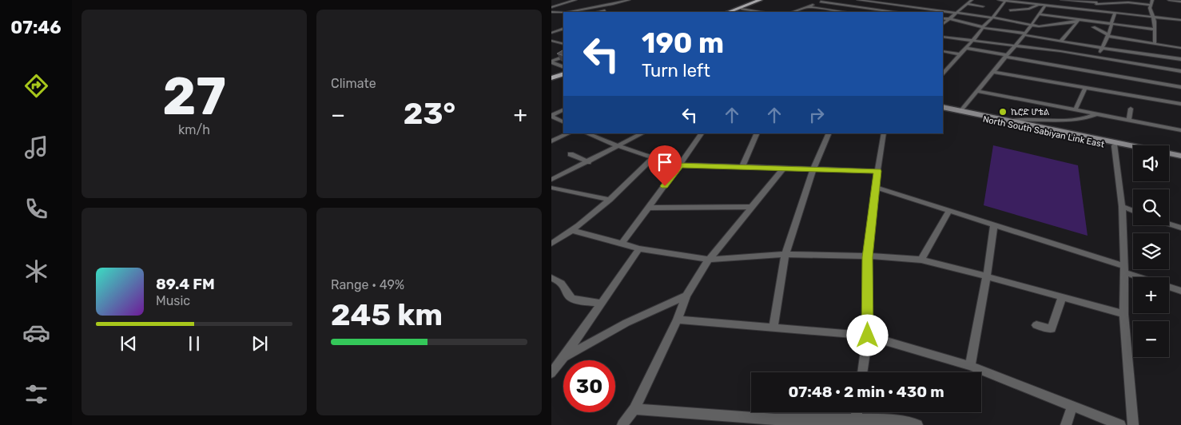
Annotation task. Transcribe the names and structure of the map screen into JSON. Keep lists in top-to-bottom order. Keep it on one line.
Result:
{"streets":{"main road":["North South Sabiyan Link East"]},"places":["ኬሮድ ሆቴል"],"page":{"tabs":"07:46","tile":[["27","km/h"],"Climate",["Range · 49%","245 km"]],"turn":["190 m","Turn left"],"heat":["−","23°","+"],"map_buttons":["+","−"],"song":["89.4 FM","Music"],"limit":"30","trip":"07:48 · 2 min · 430 m"}}
